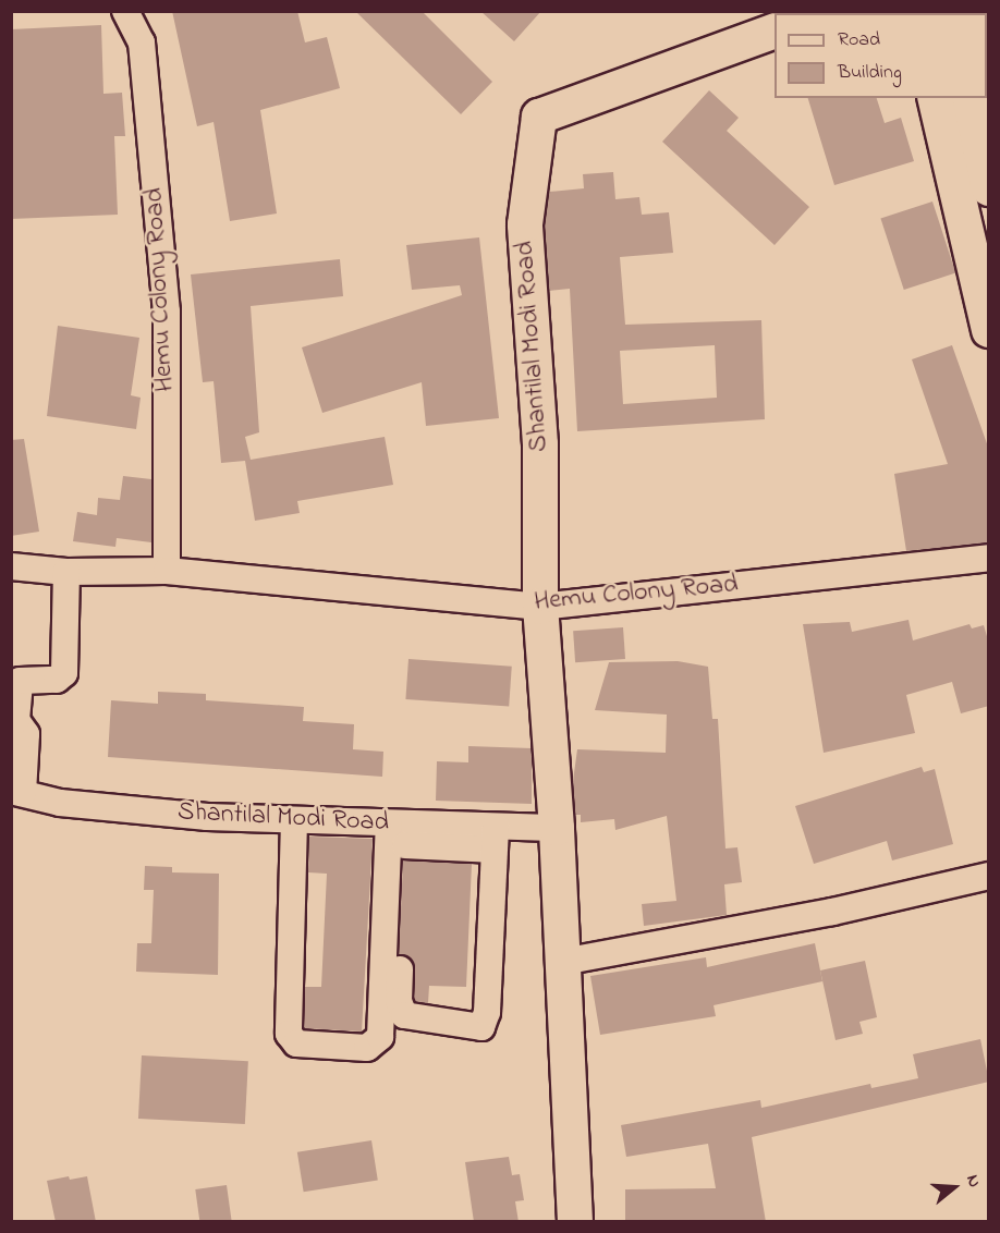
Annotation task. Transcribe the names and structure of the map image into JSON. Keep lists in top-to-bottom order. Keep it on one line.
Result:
{"streets":{"street":["Hemu Colony Road","Shantilal Modi Road"]},"crossings":[["Hemu Colony Road","Shantilal Modi Road"]],"legend":["Road","Building"],"north":"right"}
